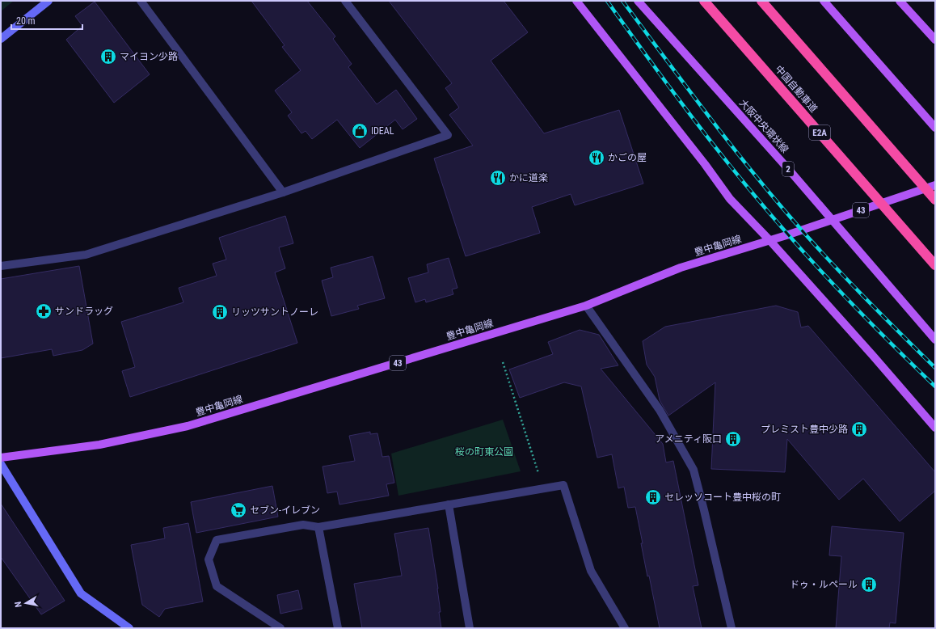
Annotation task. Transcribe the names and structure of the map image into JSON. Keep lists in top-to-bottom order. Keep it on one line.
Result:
{"streets":{"highway":["中国自動車道","E2A"],"main road":["大阪中央環状線","2","43","豊中亀岡線"]},"parks":["桜の町東公園"],"places":{"building":["マイヨン少路","リッツサントノーレ","プレミスト豊中少路","アメニティ阪口","セレッソコート豊中桜の町","ドゥ・ルペール"],"shop":["IDEAL"],"restaurant":["かごの屋","かに道楽"],"pharmacy":["サンドラッグ"],"supermarket":["セブン-イレブン"]},"scale_bar":"20 m","north":"left"}
